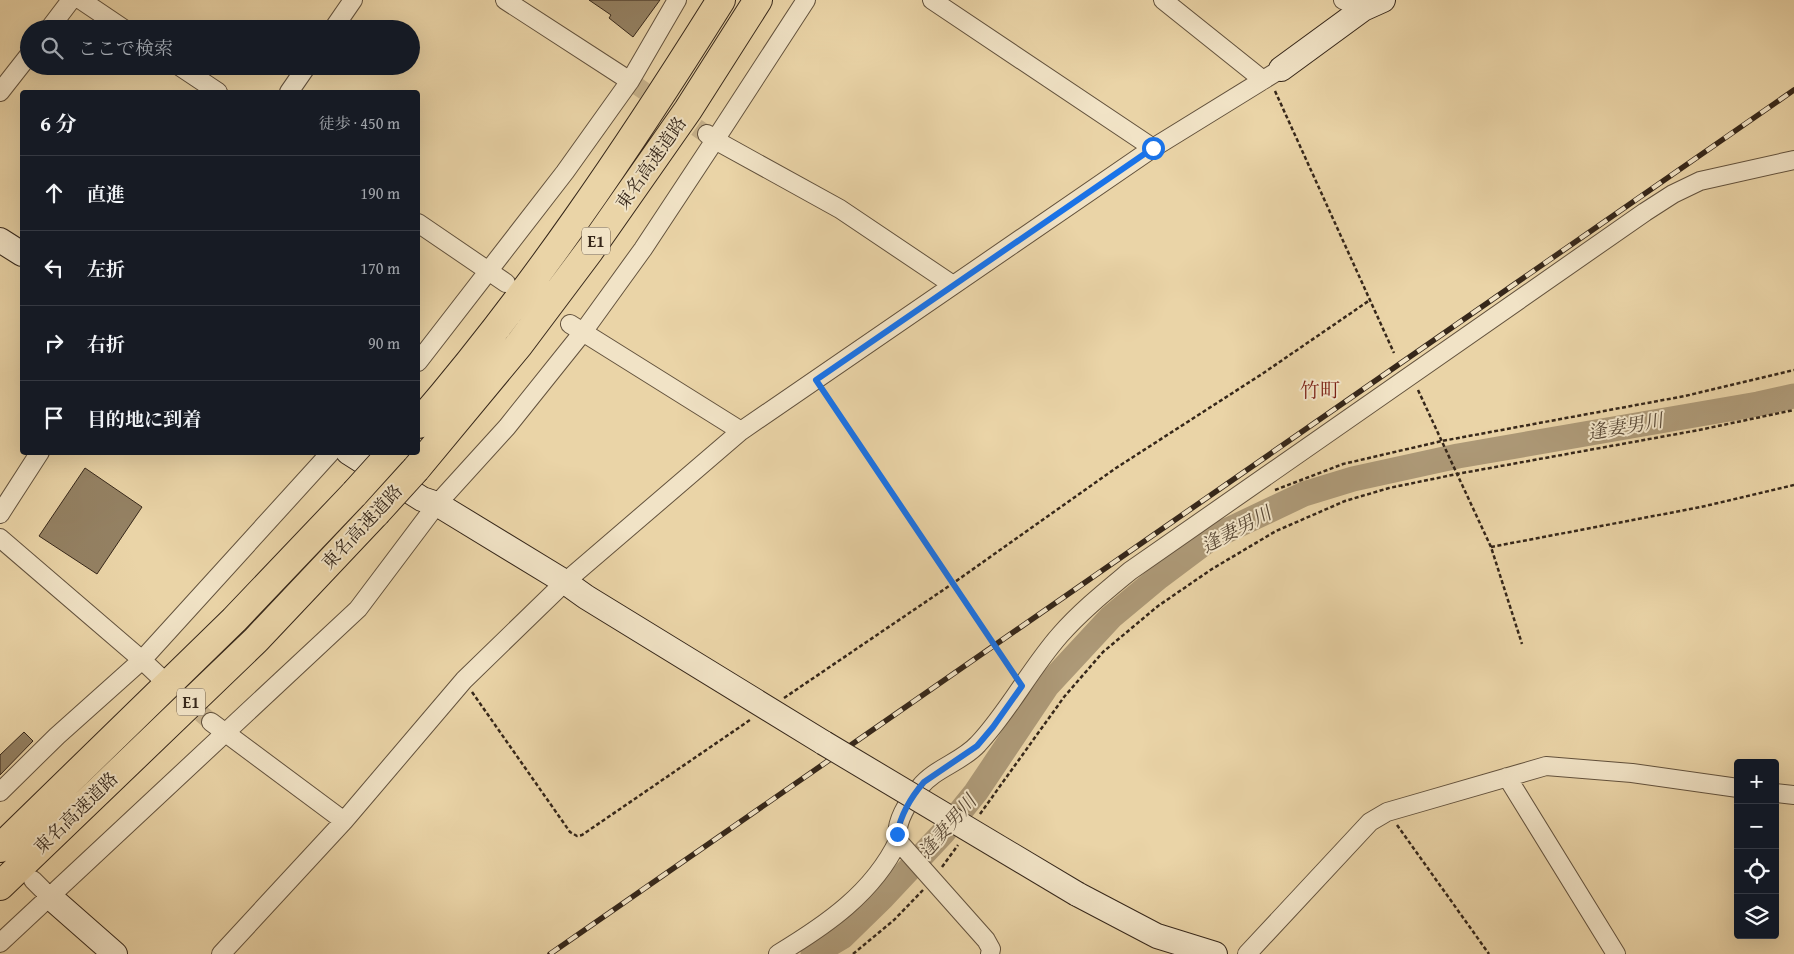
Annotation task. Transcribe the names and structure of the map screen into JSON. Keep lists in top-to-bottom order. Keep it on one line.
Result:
{"streets":{"highway":["東名高速道路","E1"]},"districts":["竹町"],"water":["逢妻男川"],"page":{"search":"ここで検索","heading":["6 分","徒歩 · 450 m"],"list":[["直進","190 m"],["左折","170 m"],["右折","90 m"],"目的地に到着"],"map_buttons":["+","−"]}}
